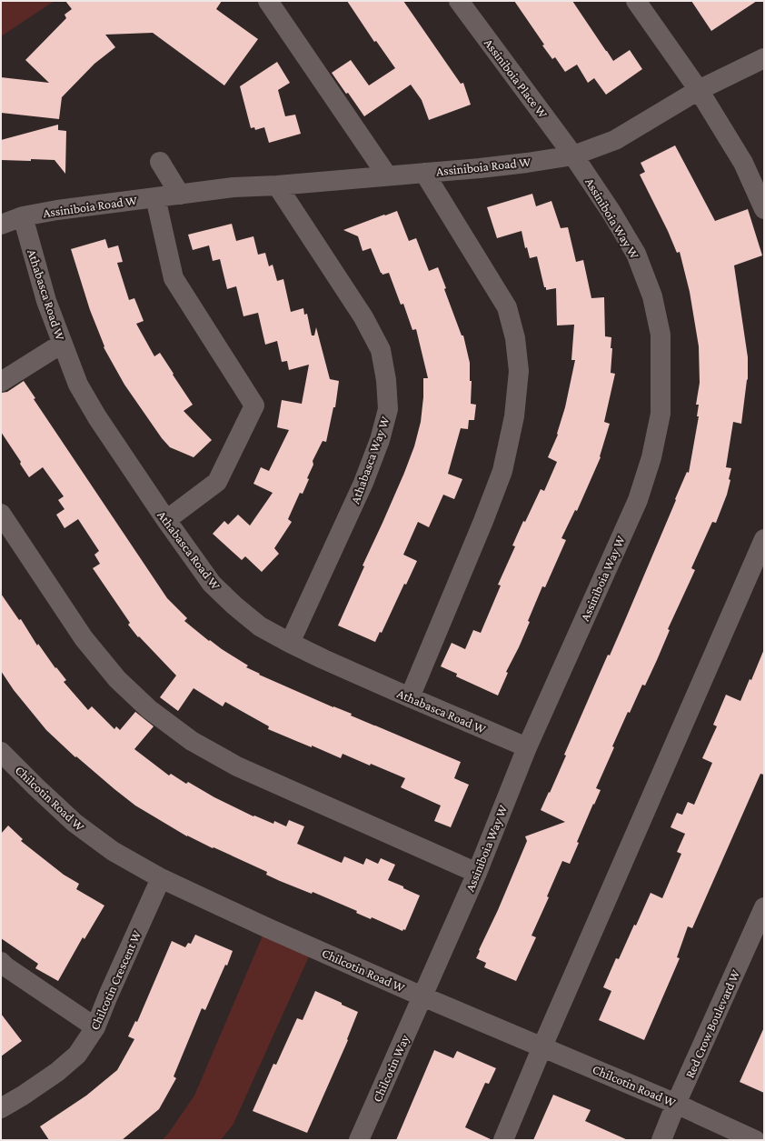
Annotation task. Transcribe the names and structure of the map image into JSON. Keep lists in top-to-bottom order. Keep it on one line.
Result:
{"streets":{"street":["Assiniboia Place W","Assiniboia Road W","Assiniboia Way W","Athabasca Road W","Athabasca Way W","Chilcotin Road W","Chilcotin Crescent W","Red Crow Boulevard W","Chilcotin Way"]},"crossings":[["Assiniboia Place W","Assiniboia Road W"],["Assiniboia Place W","Assiniboia Way W"],["Assiniboia Road W","Assiniboia Way W"],["Assiniboia Road W","Athabasca Road W"],["Assiniboia Road W","Athabasca Way W"],["Assiniboia Way W","Athabasca Road W"],["Assiniboia Way W","Chilcotin Road W"],["Assiniboia Way W","Chilcotin Way"],["Athabasca Road W","Athabasca Way W"],["Chilcotin Road W","Chilcotin Crescent W"],["Chilcotin Road W","Red Crow Boulevard W"],["Chilcotin Road W","Chilcotin Way"]]}
